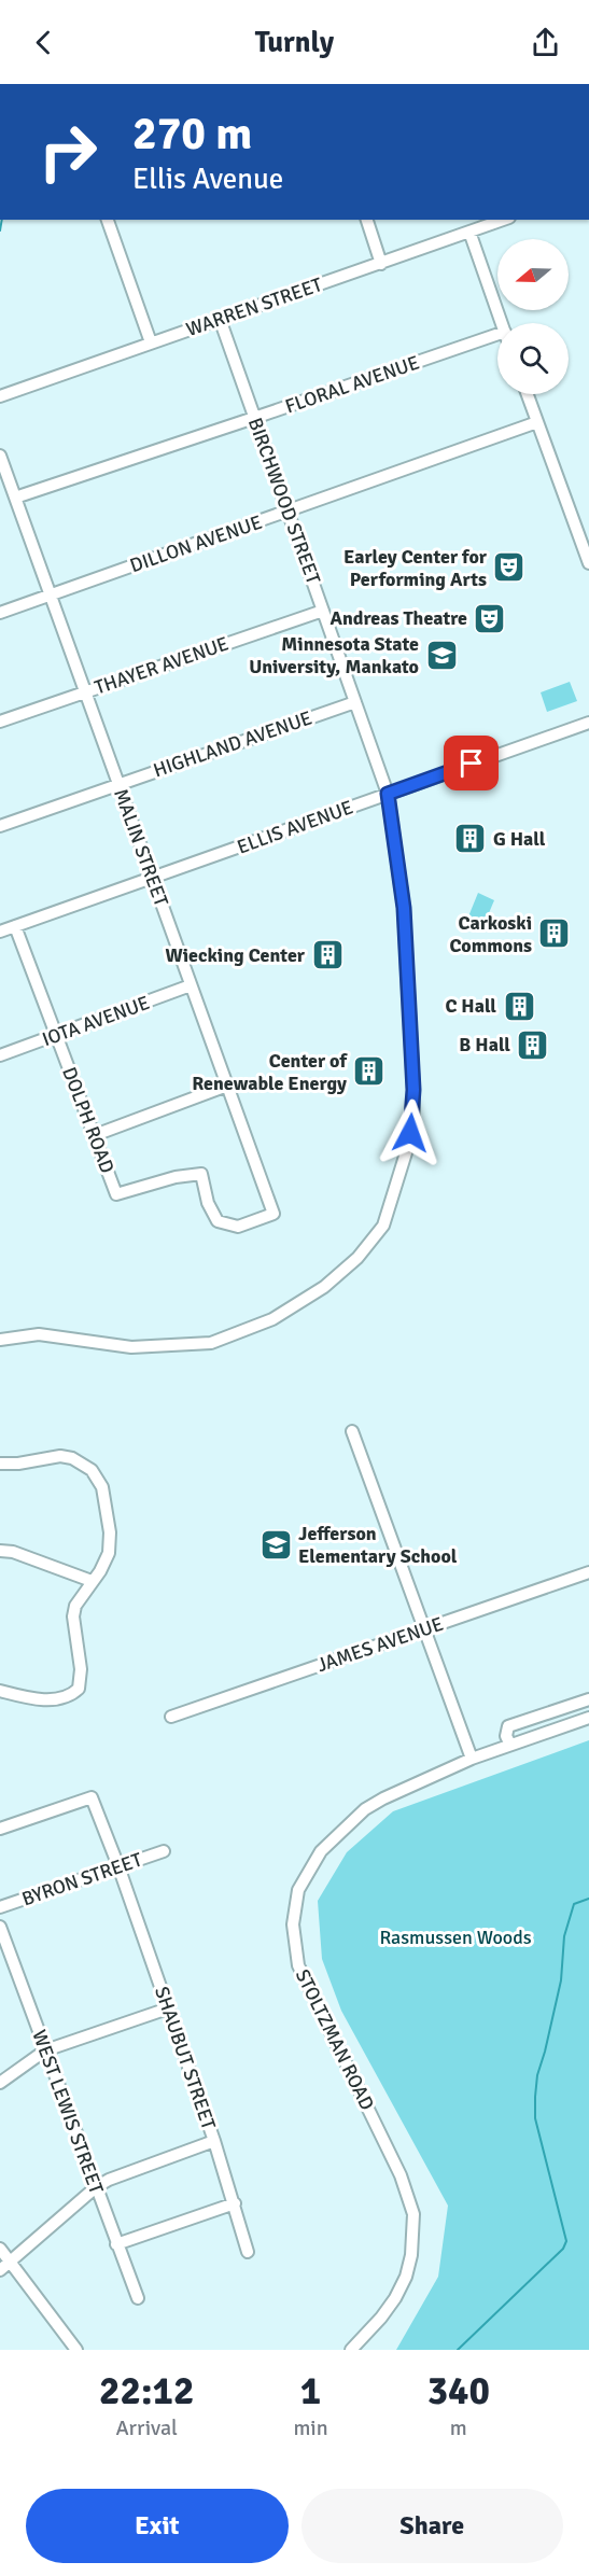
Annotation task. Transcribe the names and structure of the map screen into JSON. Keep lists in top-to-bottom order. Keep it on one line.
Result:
{"streets":{"street":["WARREN STREET","FLORAL AVENUE","BIRCHWOOD STREET","DILLON AVENUE","THAYER AVENUE","HIGHLAND AVENUE","ELLIS AVENUE","MALIN STREET","IOTA AVENUE","DOLPH ROAD","JAMES AVENUE","BYRON STREET","STOLTZMAN ROAD","SHAUBUT STREET","WEST LEWIS STREET"]},"crossings":[["WARREN STREET","BIRCHWOOD STREET"],["FLORAL AVENUE","BIRCHWOOD STREET"],["FLORAL AVENUE","MALIN STREET"],["BIRCHWOOD STREET","DILLON AVENUE"],["BIRCHWOOD STREET","THAYER AVENUE"],["BIRCHWOOD STREET","HIGHLAND AVENUE"],["BIRCHWOOD STREET","ELLIS AVENUE"],["DILLON AVENUE","MALIN STREET"],["THAYER AVENUE","MALIN STREET"],["HIGHLAND AVENUE","MALIN STREET"],["ELLIS AVENUE","MALIN STREET"],["ELLIS AVENUE","DOLPH ROAD"],["MALIN STREET","IOTA AVENUE"],["MALIN STREET","DOLPH ROAD"],["IOTA AVENUE","DOLPH ROAD"],["BYRON STREET","SHAUBUT STREET"]],"parks":["Rasmussen Woods"],"places":{"theatre":["Earley Center for Performing Arts","Andreas Theatre"],"school or university":["Minnesota State University, Mankato","Jefferson Elementary School"],"building":["G Hall","Carkoski Commons","Wiecking Center","C Hall","B Hall","Center of Renewable Energy"]},"north":"left","page":{"header":"Turnly","turn":["270 m","Ellis Avenue"],"eta":["22:12","Arrival","1","min","340","m"],"buttons":["Exit","Share"]}}
